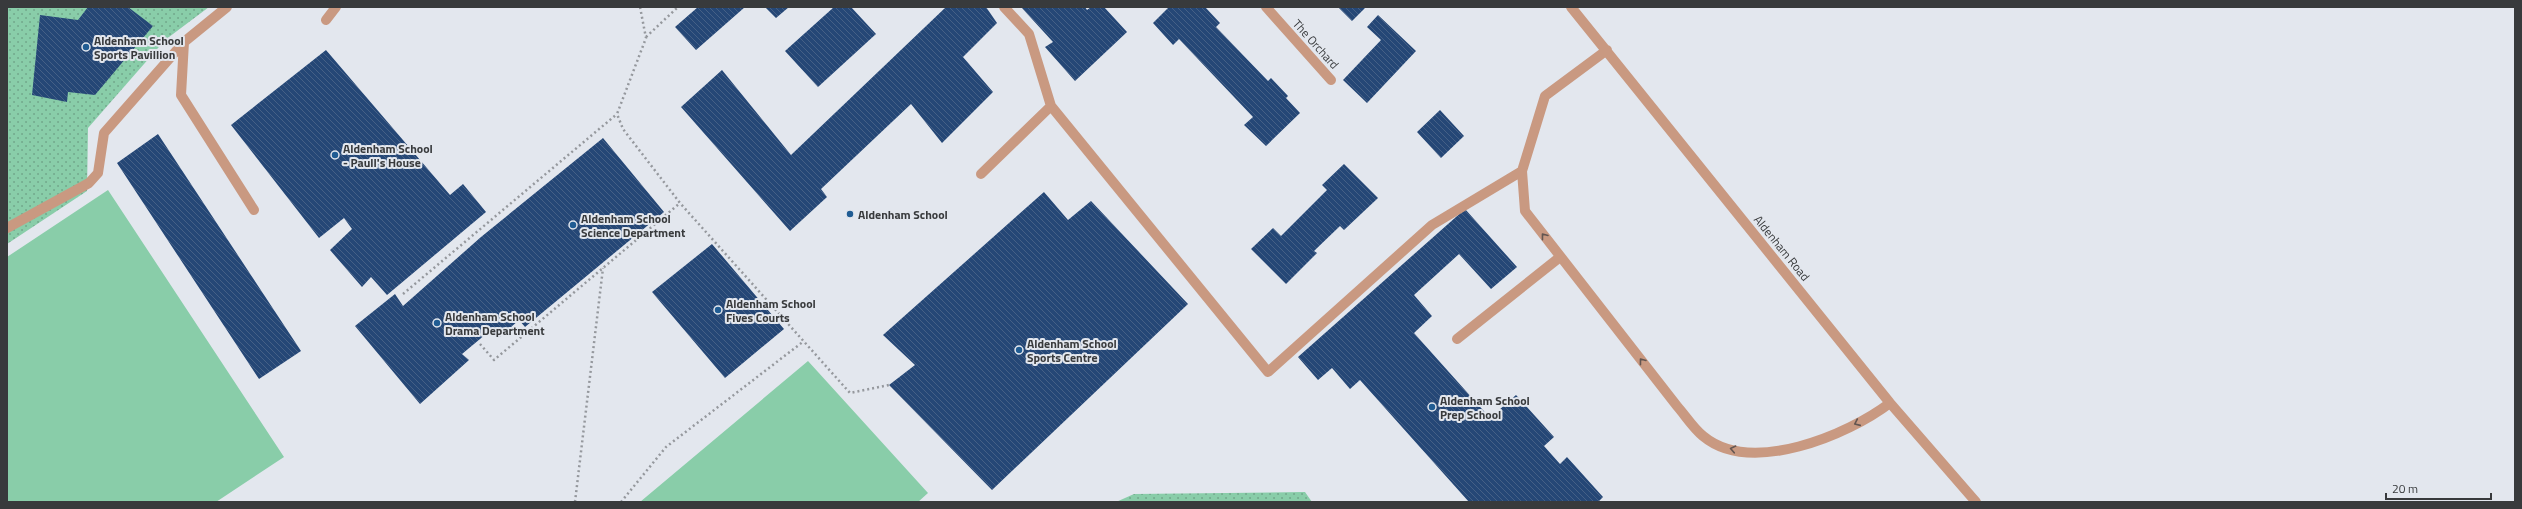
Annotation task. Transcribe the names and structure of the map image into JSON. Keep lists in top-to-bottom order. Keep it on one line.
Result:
{"streets":{"street":["The Orchard","Aldenham Road"]},"places":["Aldenham School Sports Pavillion","Aldenham School - Paull's House","Aldenham School","Aldenham School Science Department","Aldenham School Fives Courts","Aldenham School Drama Department","Aldenham School Sports Centre","Aldenham School Prep School"],"scale_bar":"20 m"}
